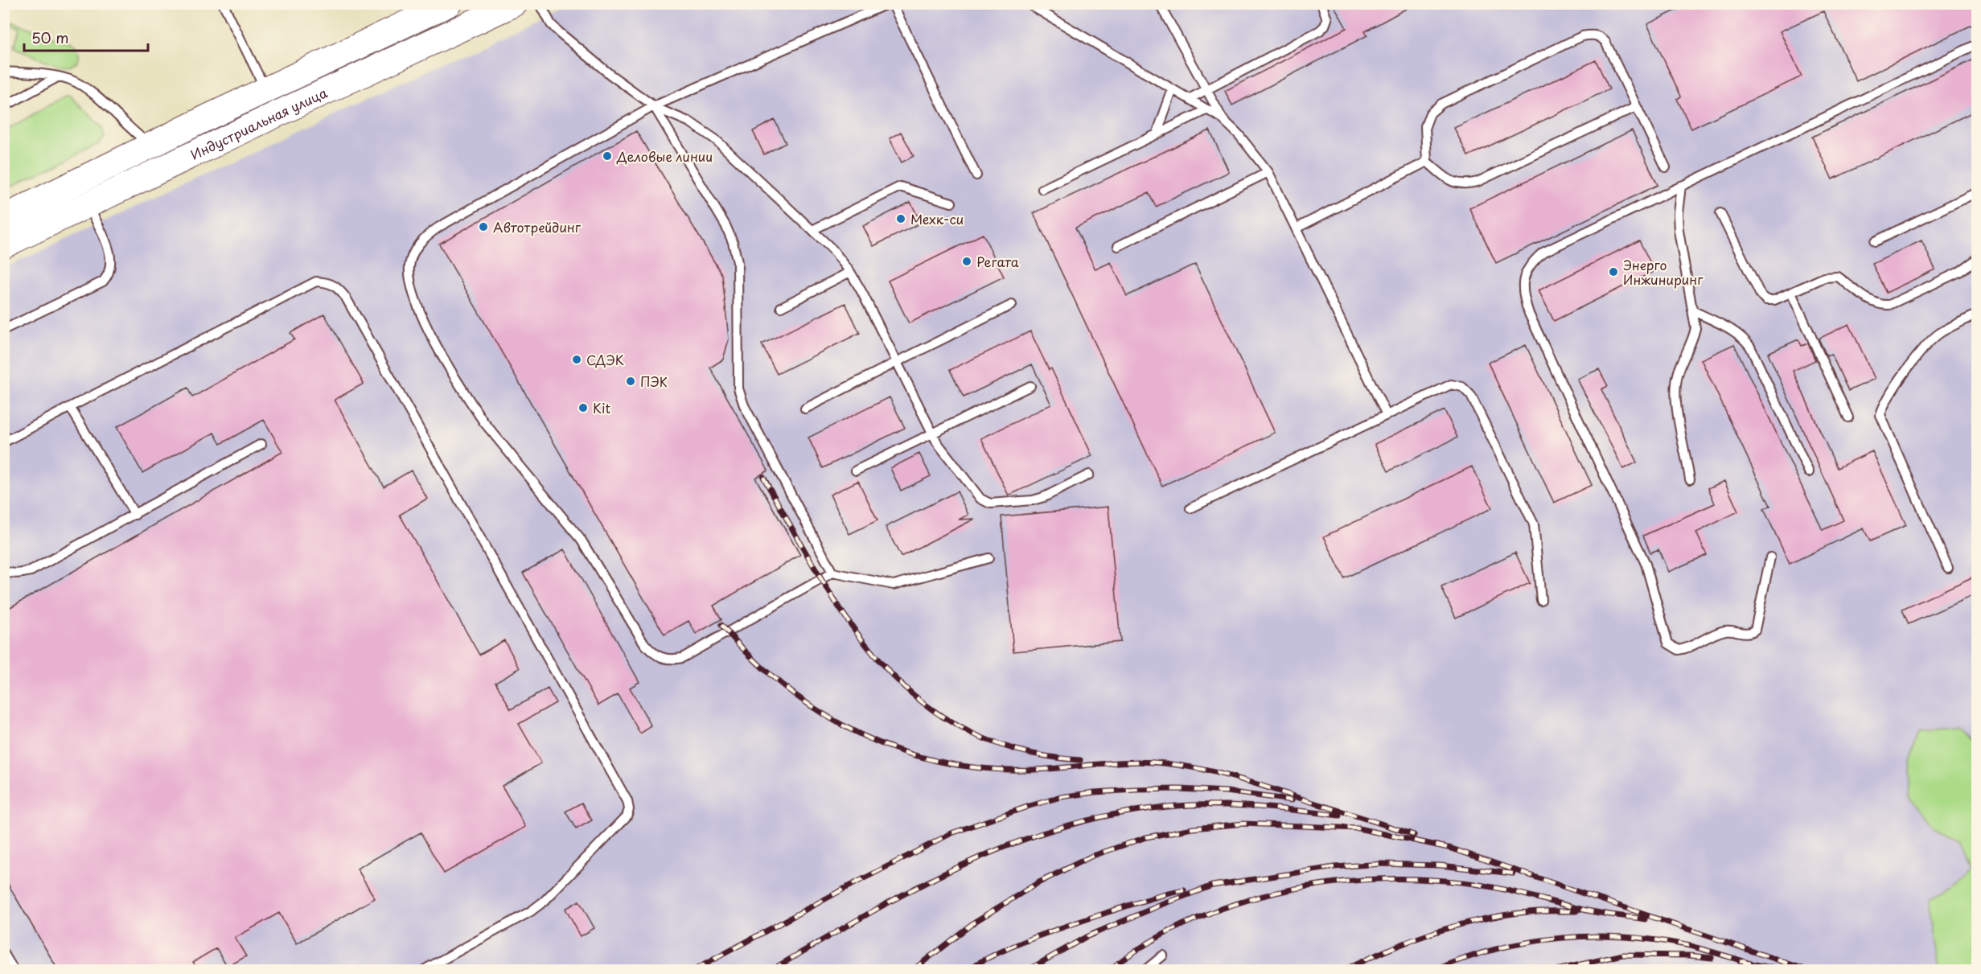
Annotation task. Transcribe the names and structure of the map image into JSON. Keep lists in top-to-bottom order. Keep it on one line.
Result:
{"streets":{"main road":["Индустриальная улица"]},"places":["Деловые линии","Мехк-си","Автотрейдинг","Регата","Энерго Инжиниринг","СДЭК","ПЭК","Kit"],"scale_bar":"50 m"}
